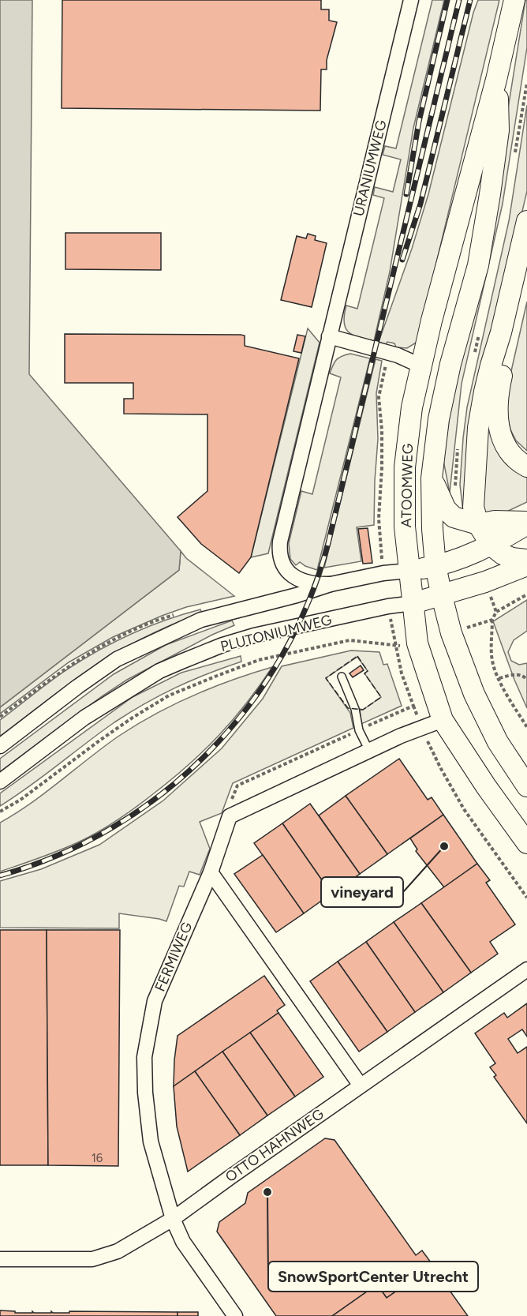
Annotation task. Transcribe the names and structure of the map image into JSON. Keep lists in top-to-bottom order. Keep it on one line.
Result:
{"streets":{"main road":["ATOOMWEG","PLUTONIUMWEG"],"street":["URANIUMWEG","FERMIWEG","OTTO HAHNWEG"]},"crossings":[["ATOOMWEG","PLUTONIUMWEG"],["ATOOMWEG","FERMIWEG"],["FERMIWEG","OTTO HAHNWEG"]],"places":["vineyard","SnowSportCenter Utrecht"],"house_numbers":["16"]}
